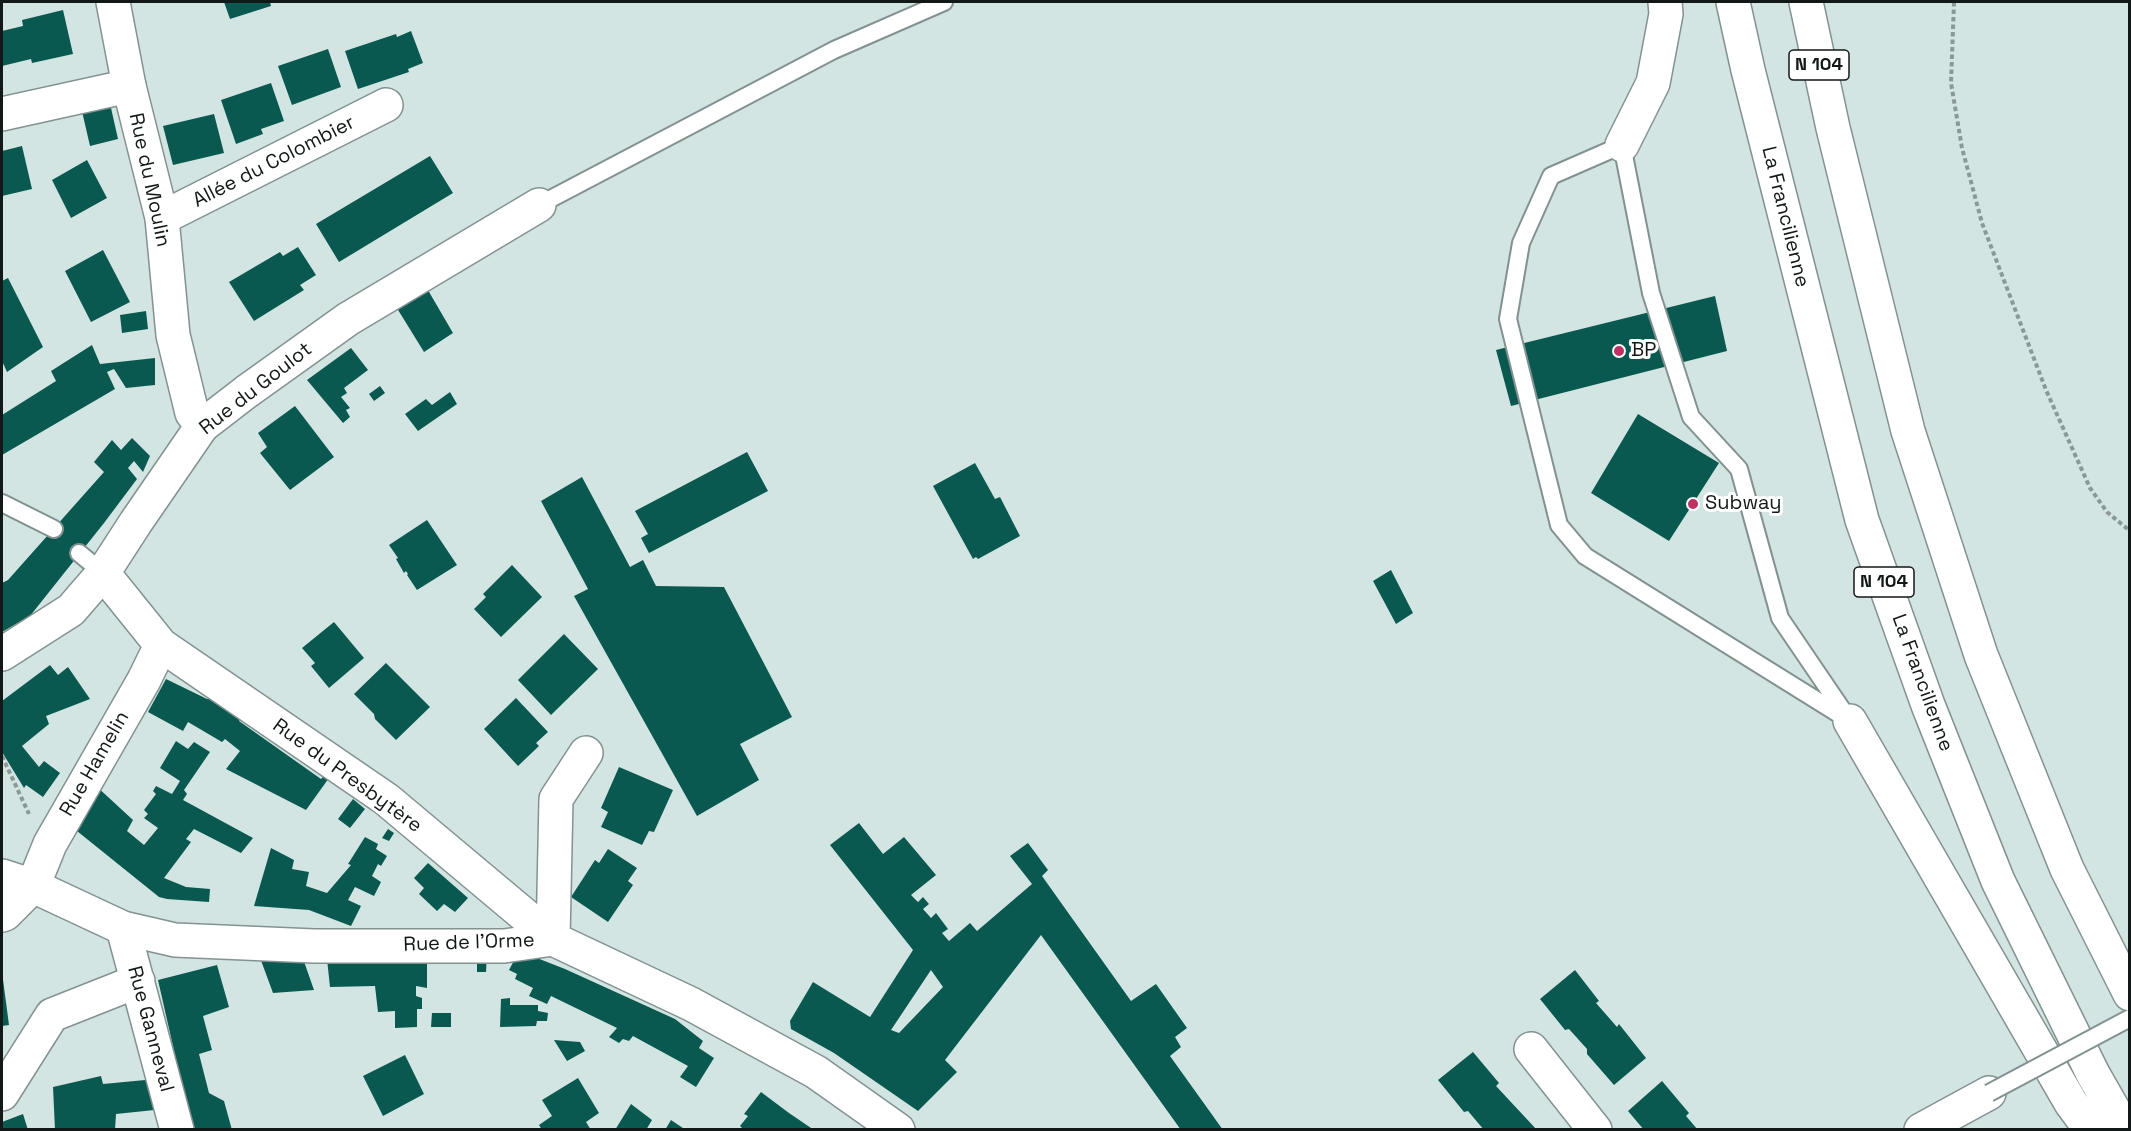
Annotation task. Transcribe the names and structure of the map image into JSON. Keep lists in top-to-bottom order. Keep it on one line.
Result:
{"streets":{"main road":["N 104","Allée du Colombier","Rue du Moulin","La Francilienne","Rue du Goulot","Rue Hamelin","Rue du Presbytère","Rue de l'Orme","Rue Ganneval"]},"crossings":[["Allée du Colombier","Rue du Moulin"],["Rue du Moulin","Rue du Goulot"],["Rue du Goulot","Rue du Presbytère"],["Rue Hamelin","Rue du Presbytère"],["Rue Hamelin","Rue de l'Orme"],["Rue du Presbytère","Rue de l'Orme"],["Rue de l'Orme","Rue Ganneval"]],"places":["BP","Subway"]}
